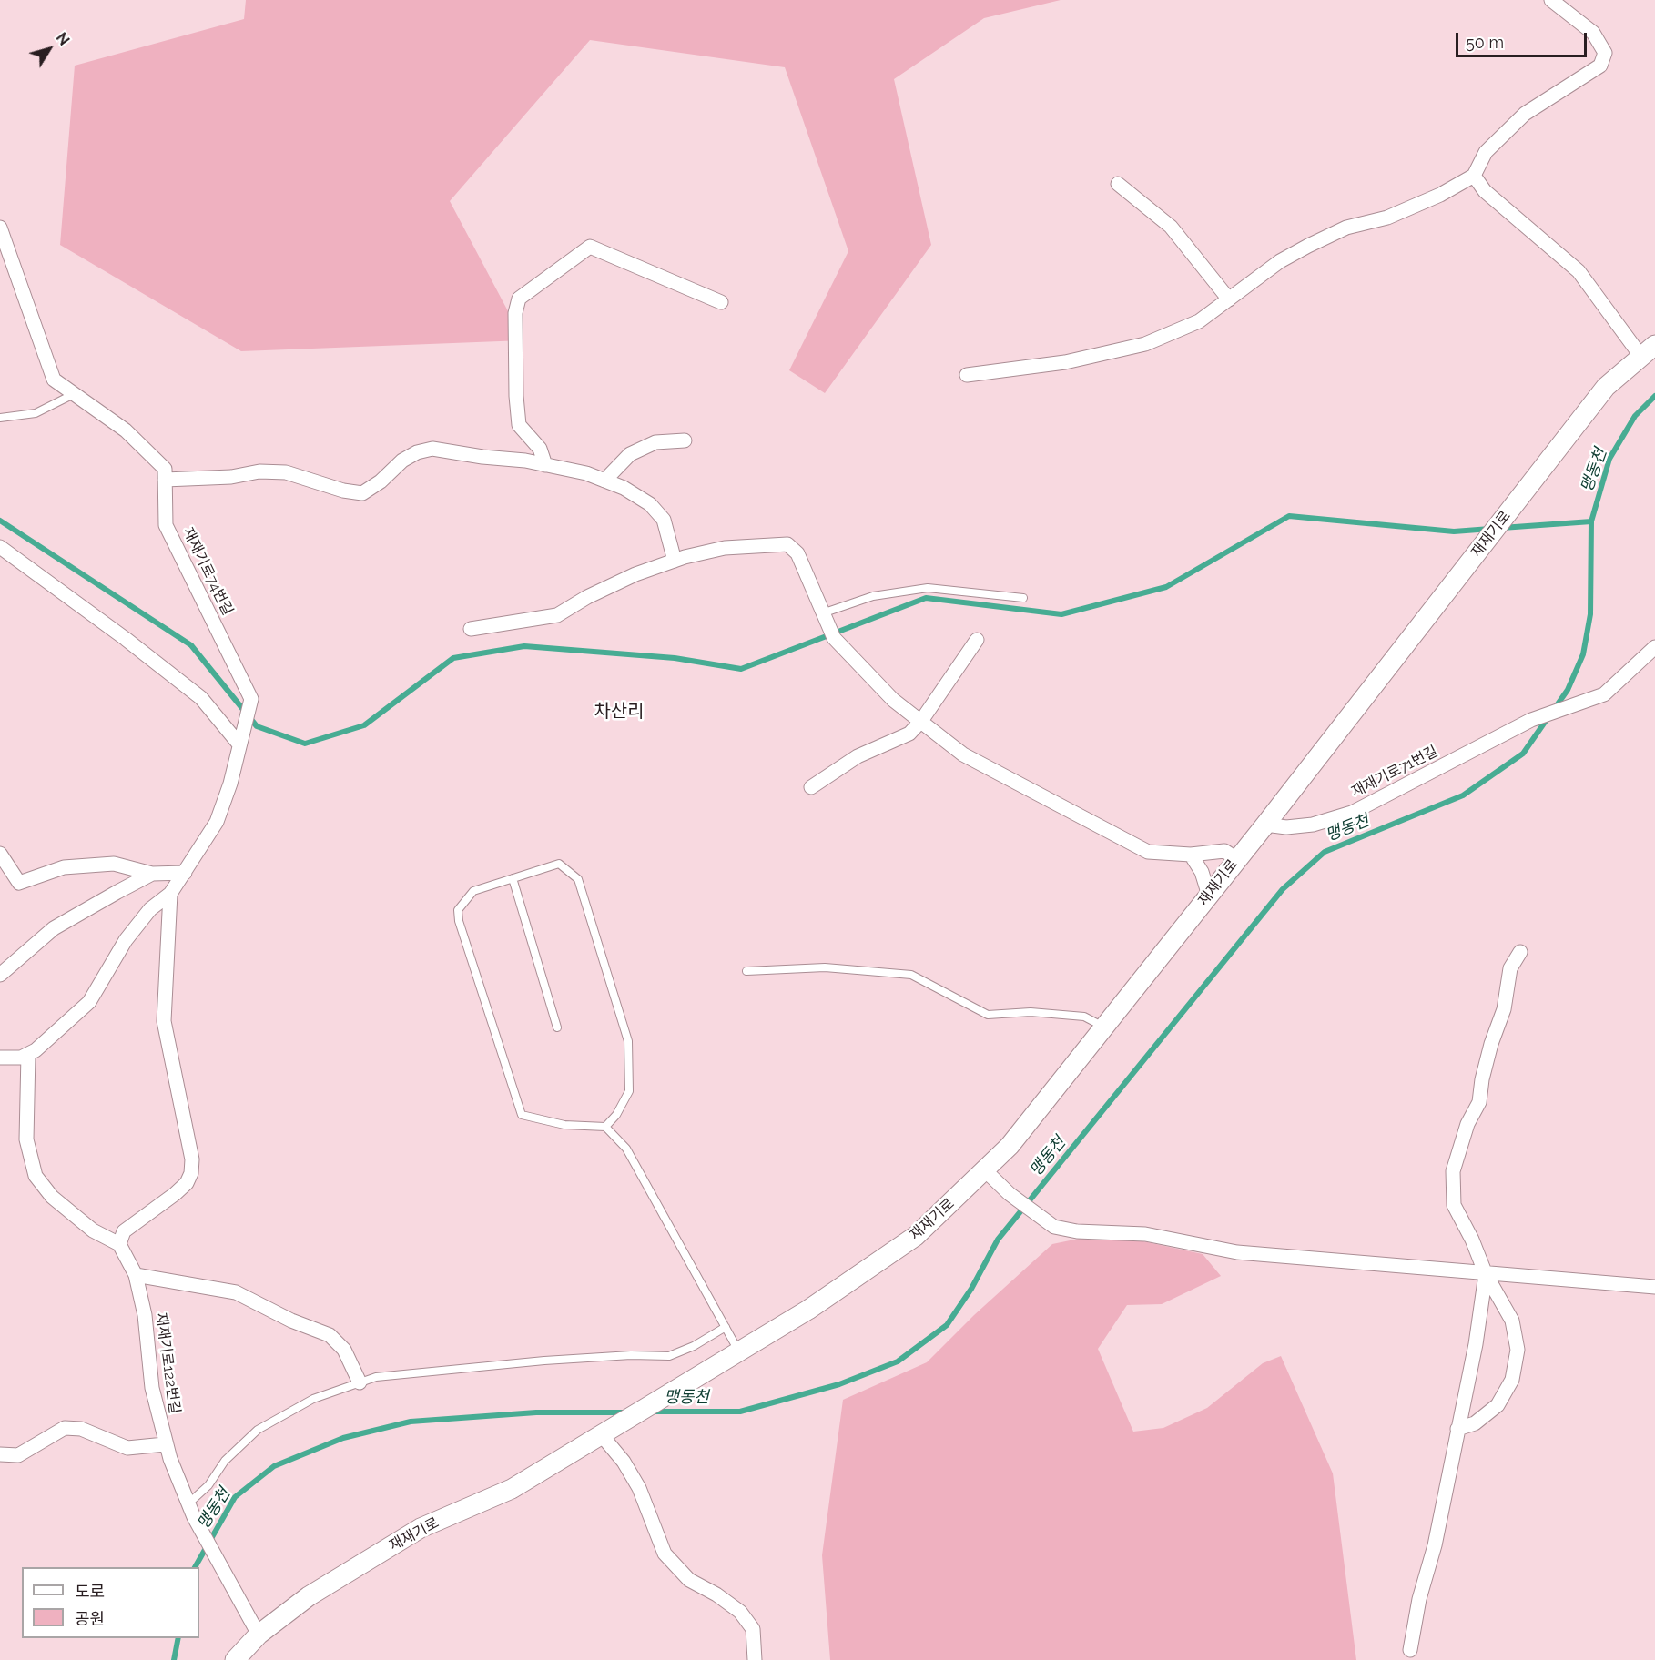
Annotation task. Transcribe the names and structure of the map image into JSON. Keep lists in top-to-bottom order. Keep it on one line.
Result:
{"streets":{"street":["재재기로","재재기로74번길","재재기로71번길","재재기로122번길"]},"crossings":[["재재기로","재재기로71번길"],["재재기로","재재기로122번길"]],"districts":["차산리"],"water":["맹동천"],"legend":["도로","공원"],"scale_bar":"50 m","north":"top right"}
